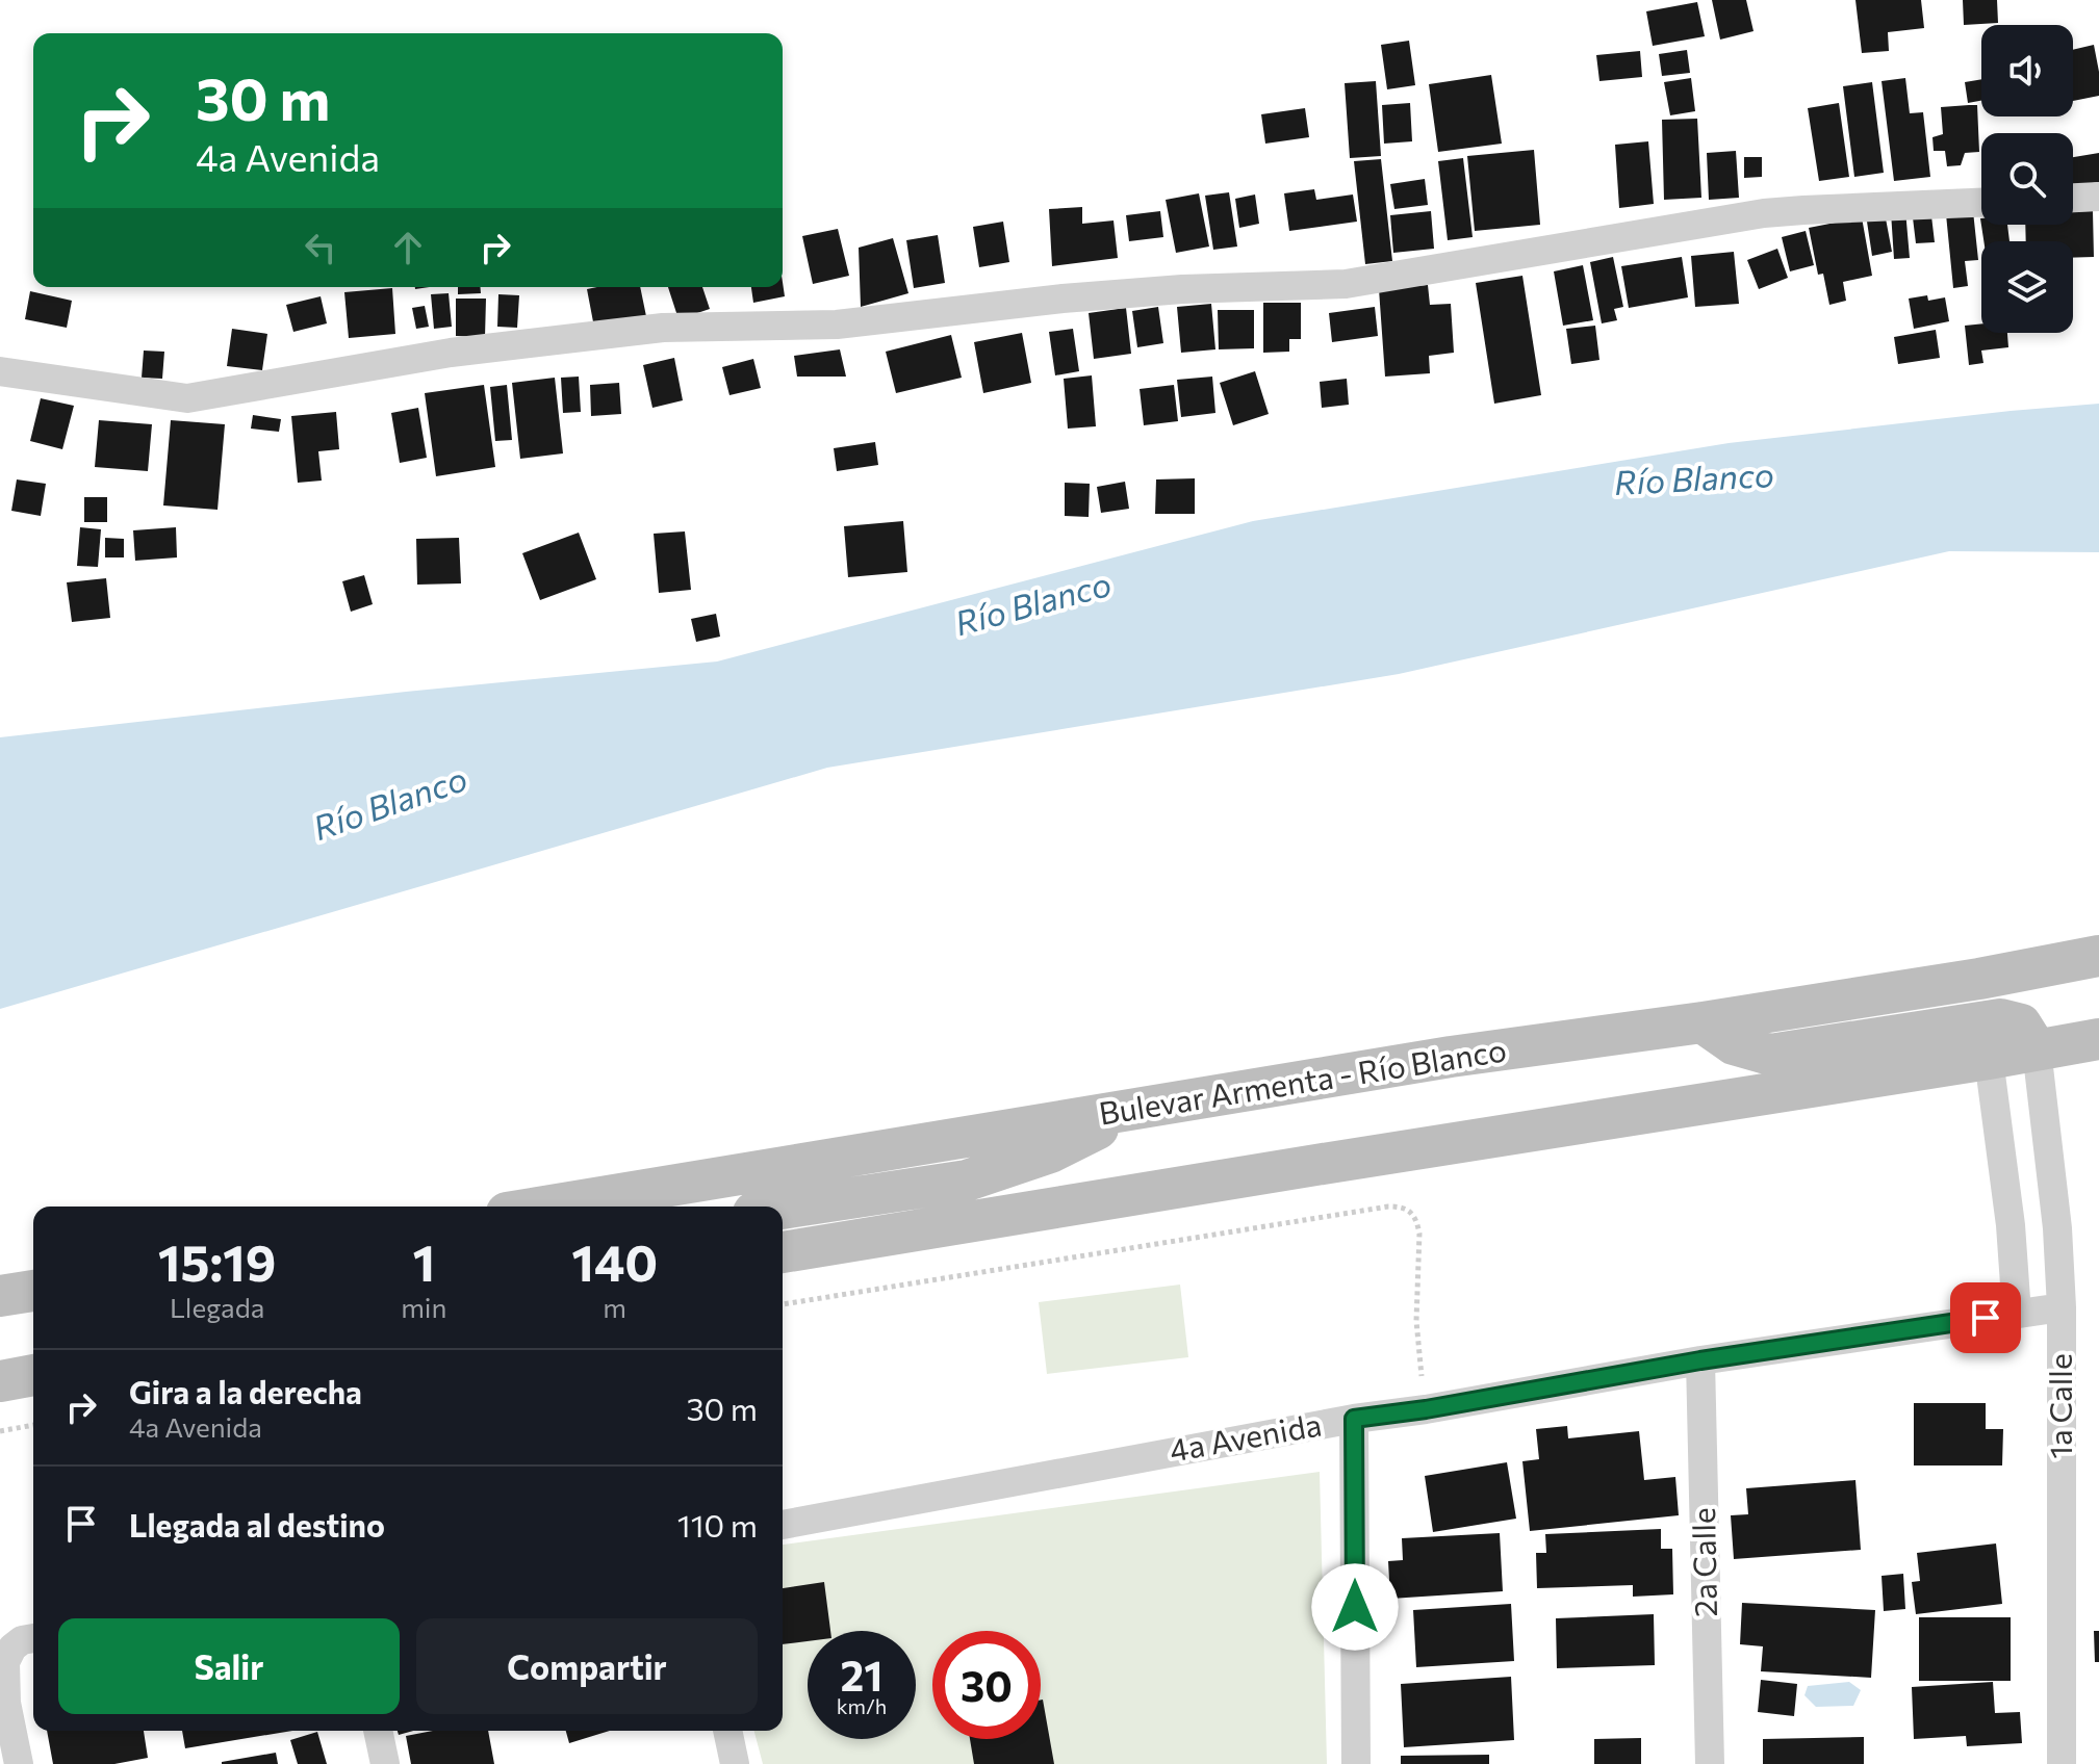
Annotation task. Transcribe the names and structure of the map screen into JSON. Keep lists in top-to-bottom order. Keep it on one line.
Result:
{"streets":{"main road":["Bulevar Armenta - Río Blanco"],"street":["1a Calle","4a Avenida","2a Calle"]},"crossings":[["1a Calle","4a Avenida"],["4a Avenida","2a Calle"]],"water":["Río Blanco"],"page":{"turn":["30 m","4a Avenida"],"eta":["15:19","Llegada","1","min","140","m"],"list":[{"name":"Gira a la derecha","note":"4a Avenida","value":"30 m"},{"name":"Llegada al destino","value":"110 m"}],"buttons":["Salir","Compartir"],"speed":"21 km/h","limit":"30"}}
